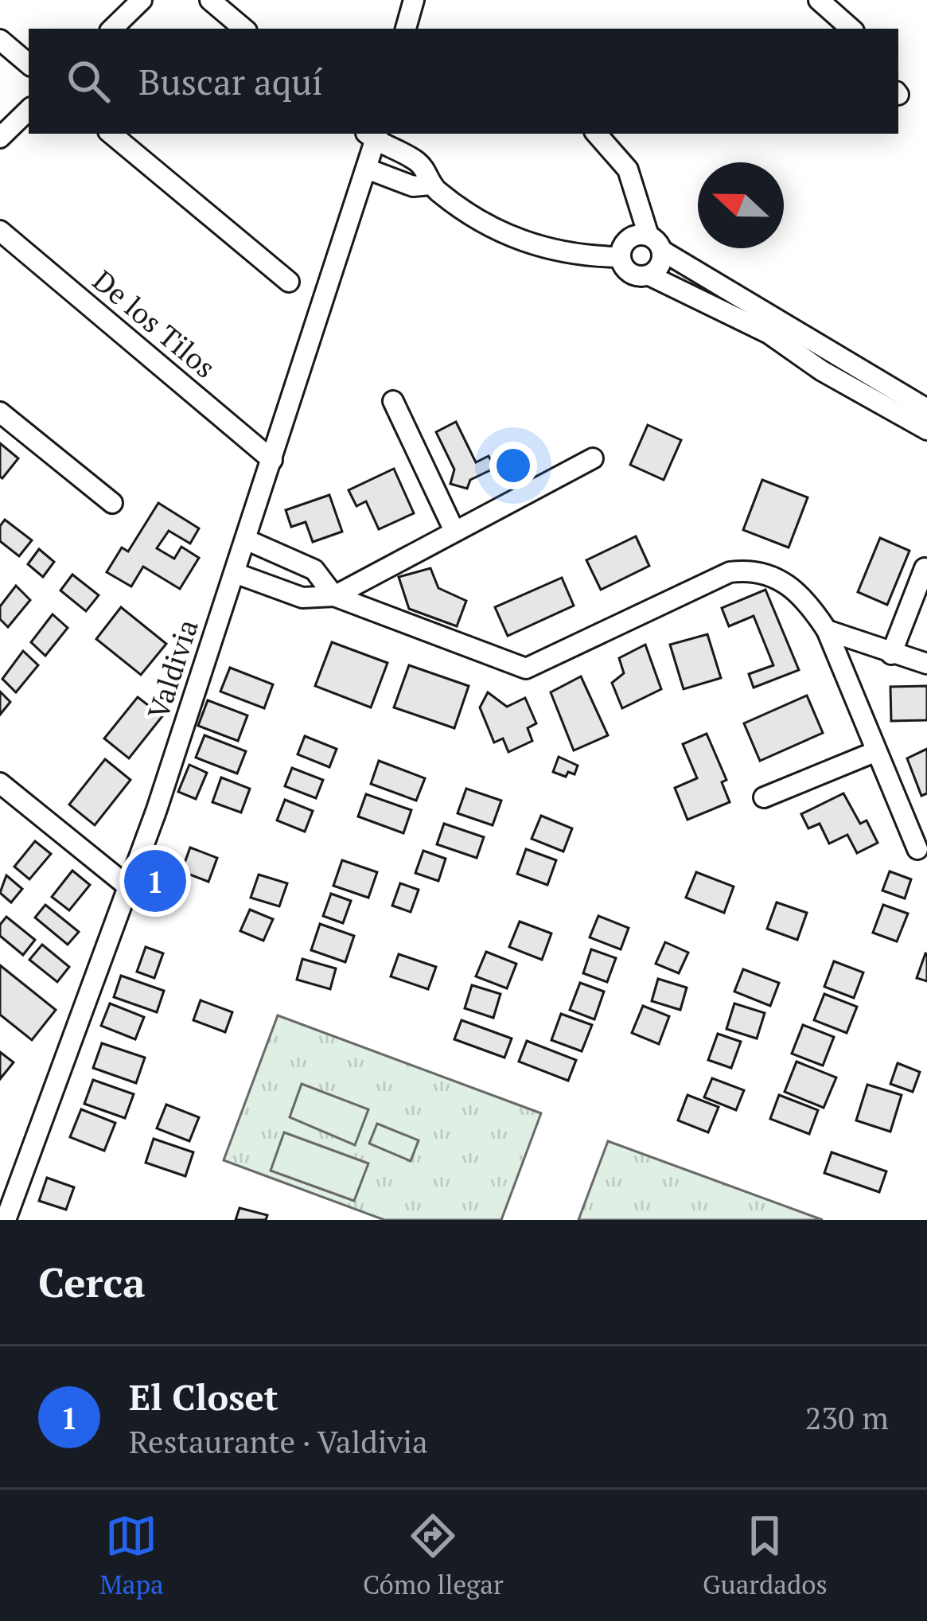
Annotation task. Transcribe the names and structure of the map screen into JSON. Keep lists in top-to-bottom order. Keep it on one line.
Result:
{"streets":{"street":["De los Tilos","Valdivia"]},"crossings":[["De los Tilos","Valdivia"]],"north":"left","page":{"search":"Buscar aquí","pins":"1","heading":"Cerca","list":[{"mark":"1","name":"El Closet","note":"Restaurante · Valdivia","value":"230 m"}],"nav":["Mapa","Cómo llegar","Guardados"]}}
